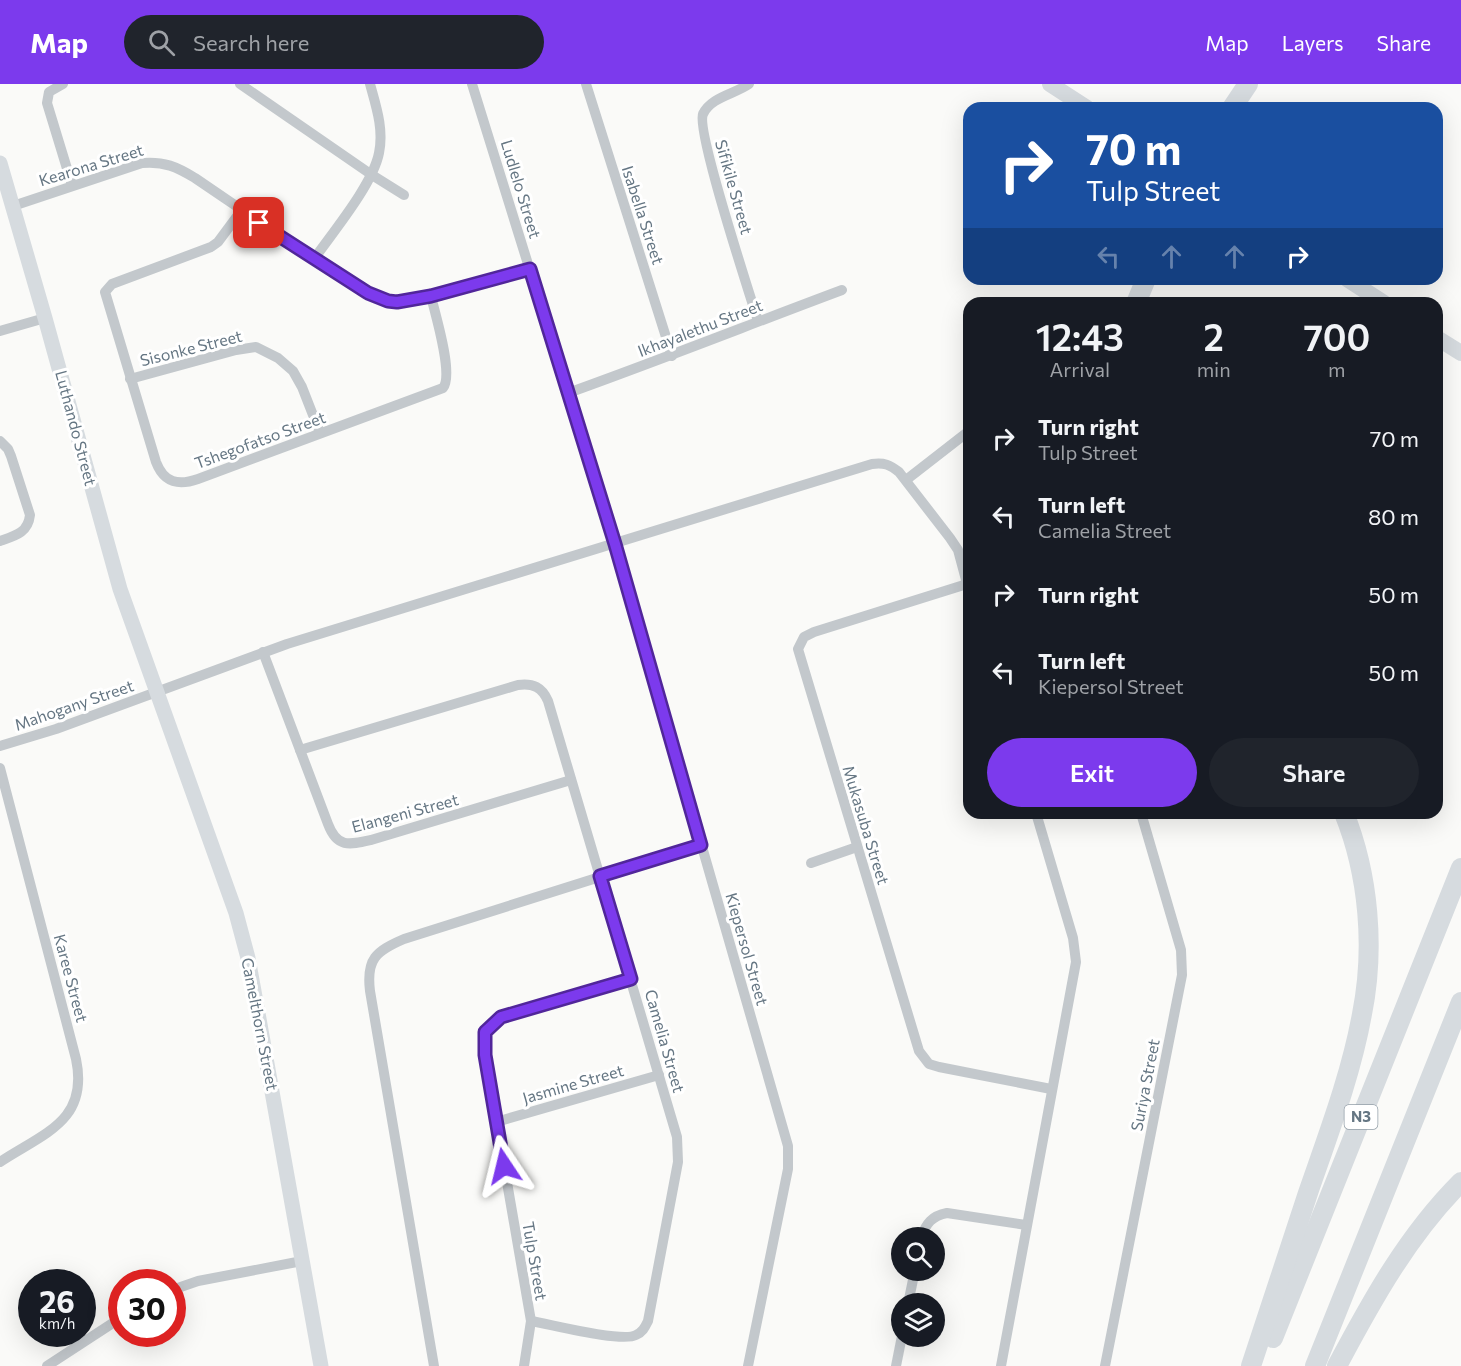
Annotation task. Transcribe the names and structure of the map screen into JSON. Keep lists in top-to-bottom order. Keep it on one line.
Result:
{"streets":{"highway":["N3"],"street":["Kearona Street","Sifikile Street","Ludlelo Street","Isabella Street","Ikhayalethu Street","Sisonke Street","Luthando Street","Tshegofatso Street","Mahogany Street","Elangeni Street","Mukasuba Street","Kiepersol Street","Karee Street","Camelthorn Street","Camelia Street","Jasmine Street","Suriya Street","Tulp Street"]},"crossings":[["Kearona Street","Ludlelo Street"],["Kearona Street","Luthando Street"],["Kearona Street","Tshegofatso Street"],["Sifikile Street","Ikhayalethu Street"],["Ludlelo Street","Ikhayalethu Street"],["Ludlelo Street","Mahogany Street"],["Ludlelo Street","Kiepersol Street"],["Isabella Street","Ikhayalethu Street"],["Sisonke Street","Tshegofatso Street"],["Luthando Street","Mahogany Street"],["Luthando Street","Camelthorn Street"],["Mahogany Street","Elangeni Street"],["Mahogany Street","Kiepersol Street"],["Mahogany Street","Camelthorn Street"],["Elangeni Street","Camelia Street"],["Camelia Street","Jasmine Street"],["Camelia Street","Tulp Street"],["Jasmine Street","Tulp Street"]],"page":{"header":"Map","search":"Search here","nav":["Map","Layers","Share"],"turn":["70 m","Tulp Street"],"eta":["12:43","Arrival","2","min","700","m"],"list":[{"name":"Turn right","note":"Tulp Street","value":"70 m"},{"name":"Turn left","note":"Camelia Street","value":"80 m"},{"name":"Turn right","value":"50 m"},{"name":"Turn left","note":"Kiepersol Street","value":"50 m"}],"buttons":["Exit","Share"],"speed":"26 km/h","limit":"30"}}
